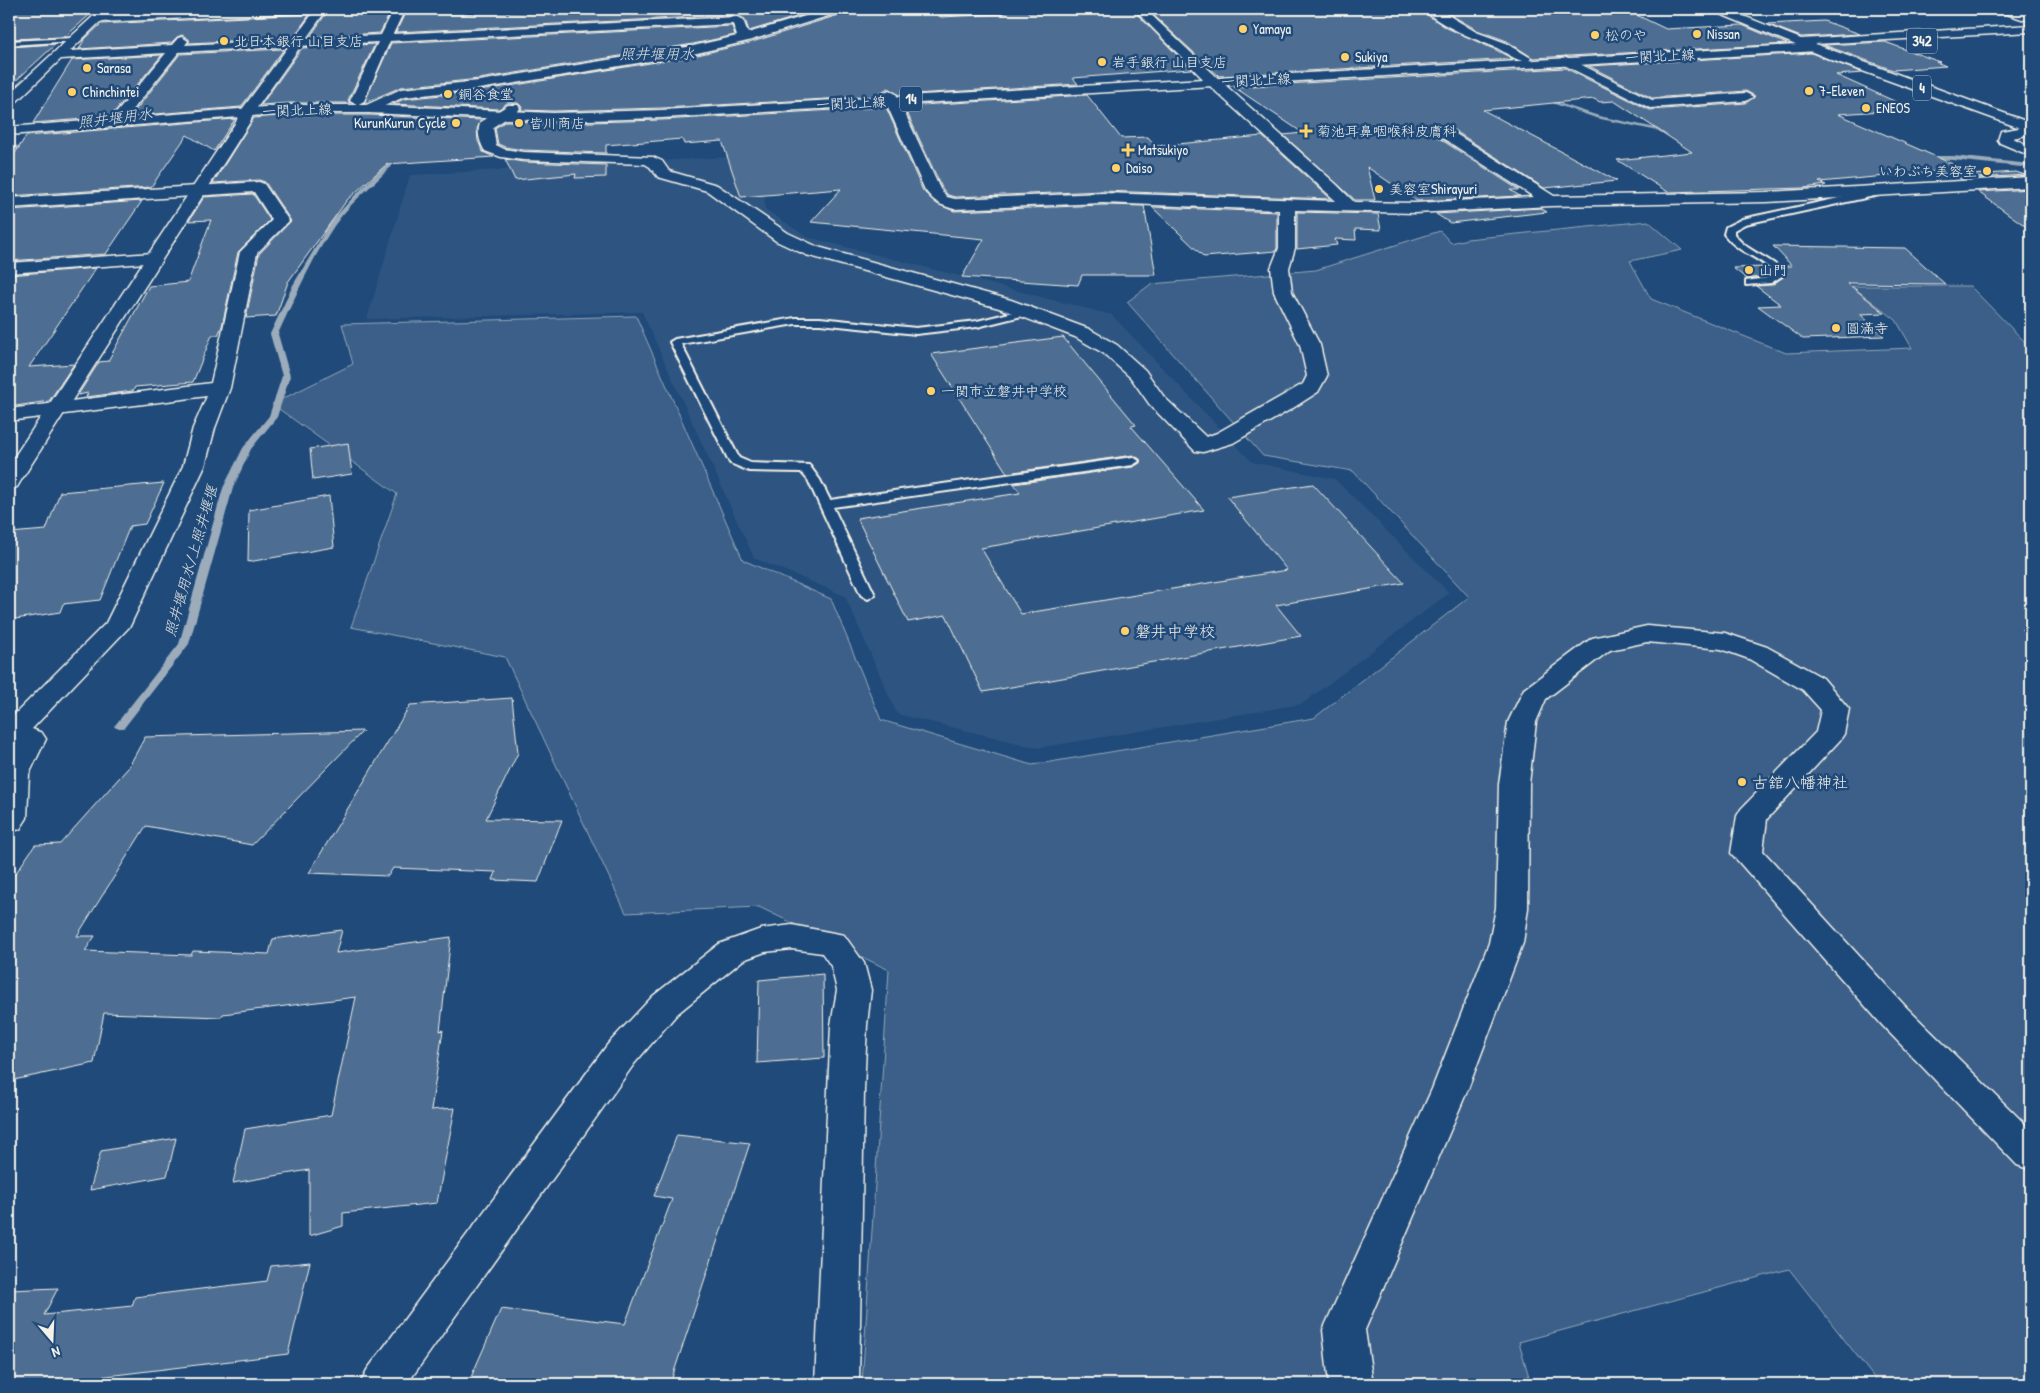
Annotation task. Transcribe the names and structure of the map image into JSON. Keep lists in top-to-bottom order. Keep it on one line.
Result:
{"streets":{"main road":["342","一関北上線","4","14"]},"crossings":[["342","一関北上線"],["342","4"],["一関北上線","4"]],"water":["照井堰用水","照井堰用水/上照井堰堰"],"places":{"other":["Yamaya","Nissan","松のや","北日本銀行 山目支店","Sukiya","岩手銀行 山目支店","Sarasa","7-Eleven","Chinchintei","銅谷食堂","ENEOS","KurunKurun Cycle","皆川商店","Daiso","いわぶち美容室","美容室Shirayuri","山門","圓滿寺","一関市立磐井中学校","磐井中学校","古舘八幡神社"],"health":["菊池耳鼻咽喉科皮膚科","Matsukiyo"]},"north":"bottom"}
